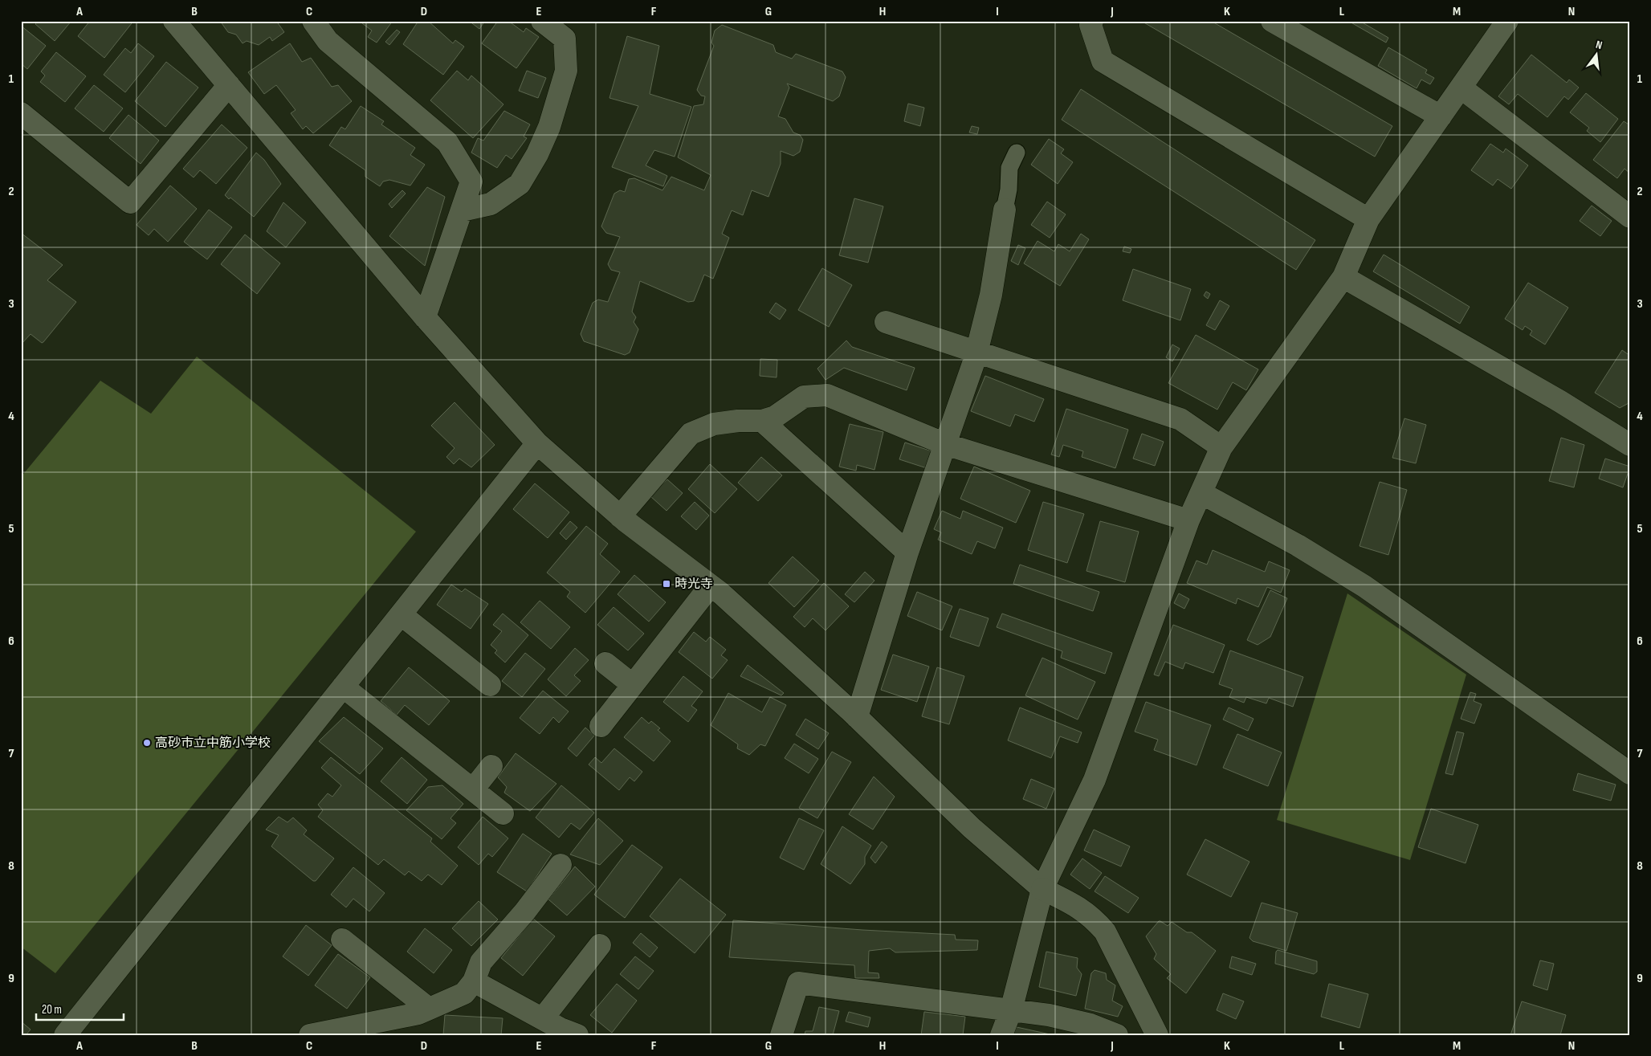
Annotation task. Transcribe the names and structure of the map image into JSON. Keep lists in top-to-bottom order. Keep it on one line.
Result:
{"places":{"transit":["時光寺"],"other":["高砂市立中筋小学校"]},"scale_bar":"20 m","north":"top","grid":{"columns":["A","B","C","D","E","F","G","H","I","J","K","L","M","N"],"rows":["1","2","3","4","5","6","7","8","9"]}}
